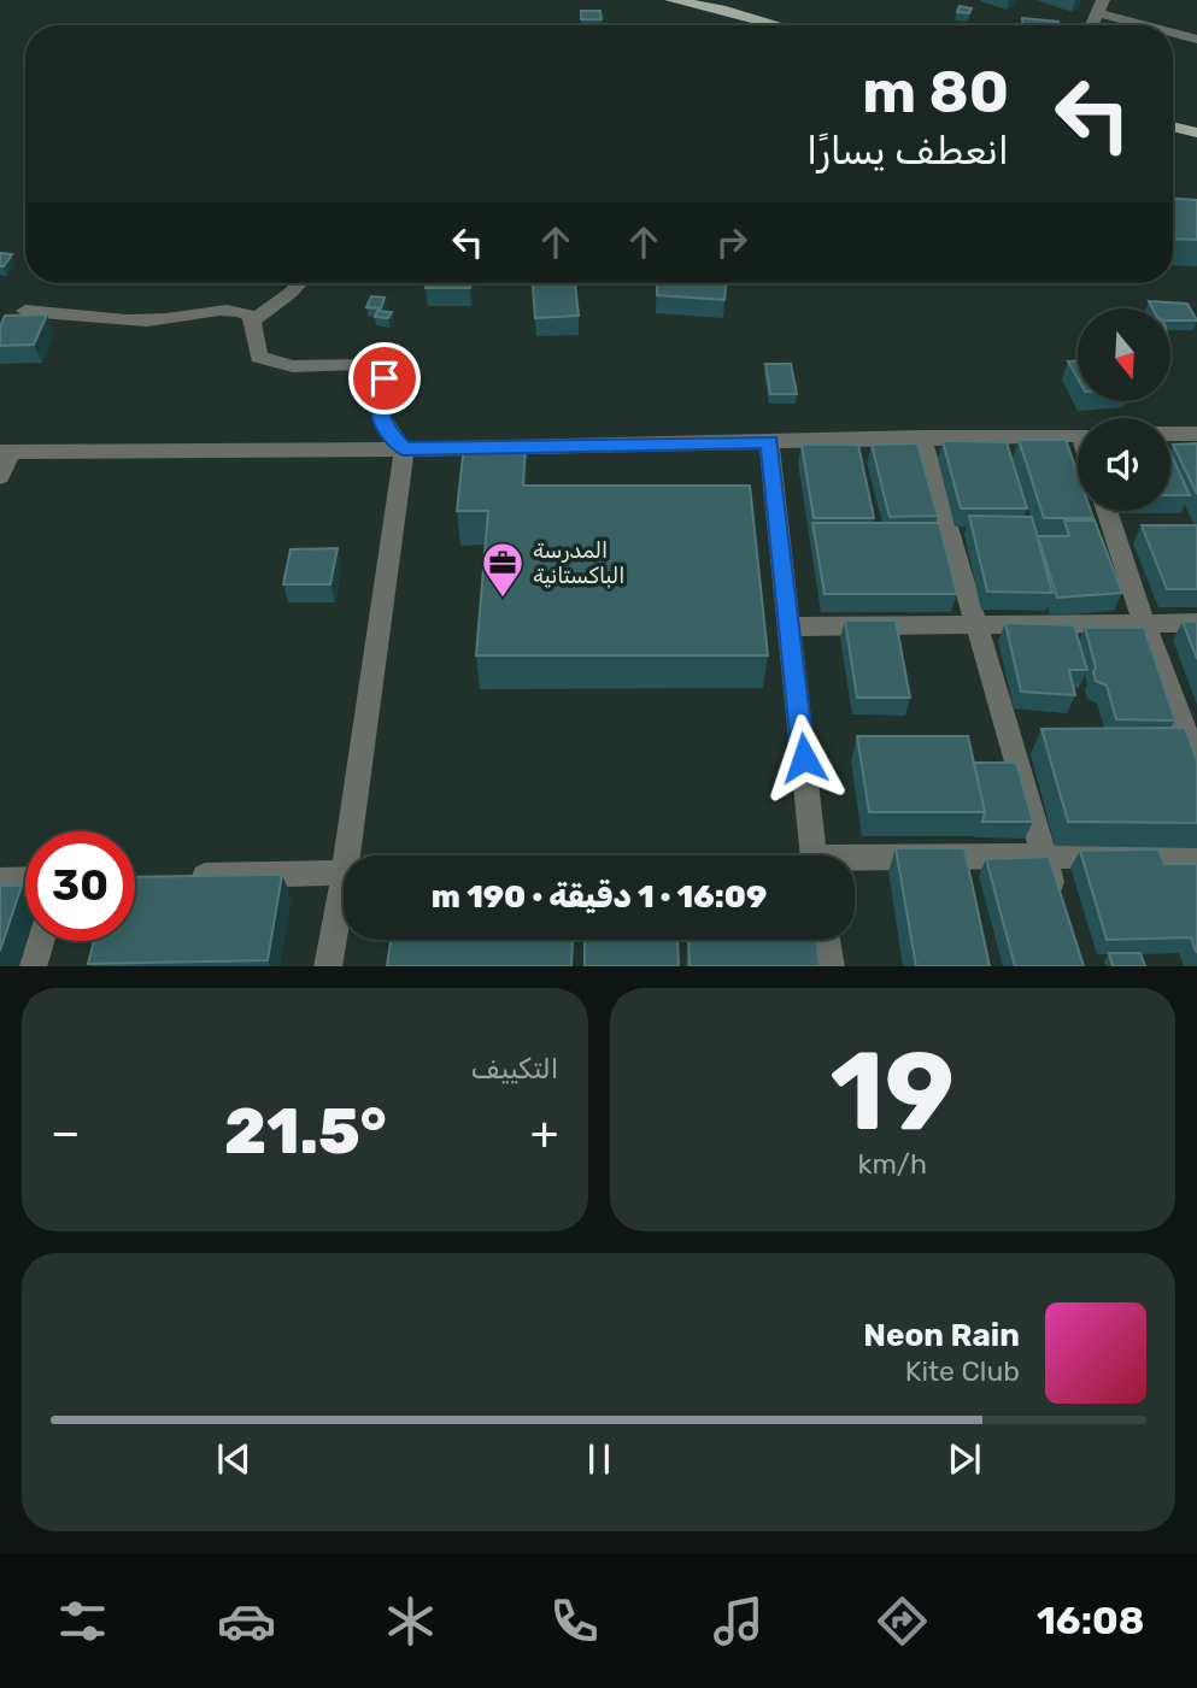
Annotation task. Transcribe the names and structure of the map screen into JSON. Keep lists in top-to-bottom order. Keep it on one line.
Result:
{"places":{"office":["المدرسة الباكستانية"]},"north":"bottom","page":{"turn":["80 m","انعطف يسارًا"],"limit":"30","trip":"16:09 · 1 دقيقة · 190 m","tile":[["19","km/h"],"التكييف"],"heat":["−","21.5°","+"],"song":["Neon Rain","Kite Club"],"tabs":"16:08"}}
